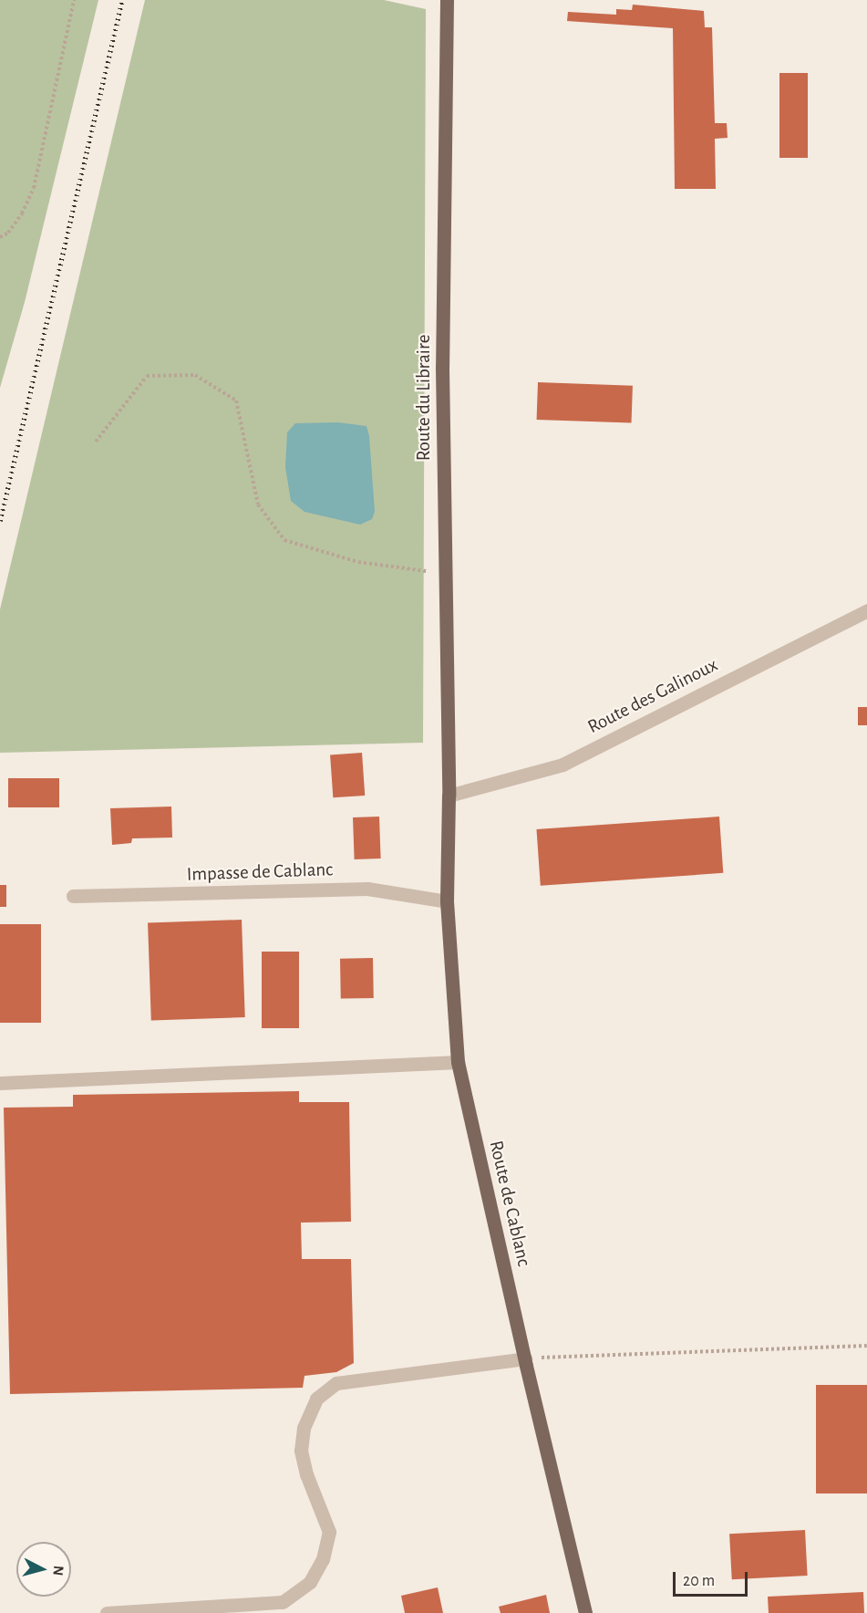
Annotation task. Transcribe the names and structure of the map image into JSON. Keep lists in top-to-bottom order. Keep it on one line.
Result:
{"streets":{"main road":["Route du Libraire","Route de Cablanc"],"street":["Route des Galinoux","Impasse de Cablanc"]},"crossings":[["Route du Libraire","Route des Galinoux"],["Route du Libraire","Route de Cablanc"],["Route des Galinoux","Route de Cablanc"],["Impasse de Cablanc","Route de Cablanc"]],"scale_bar":"20 m","north":"right"}
